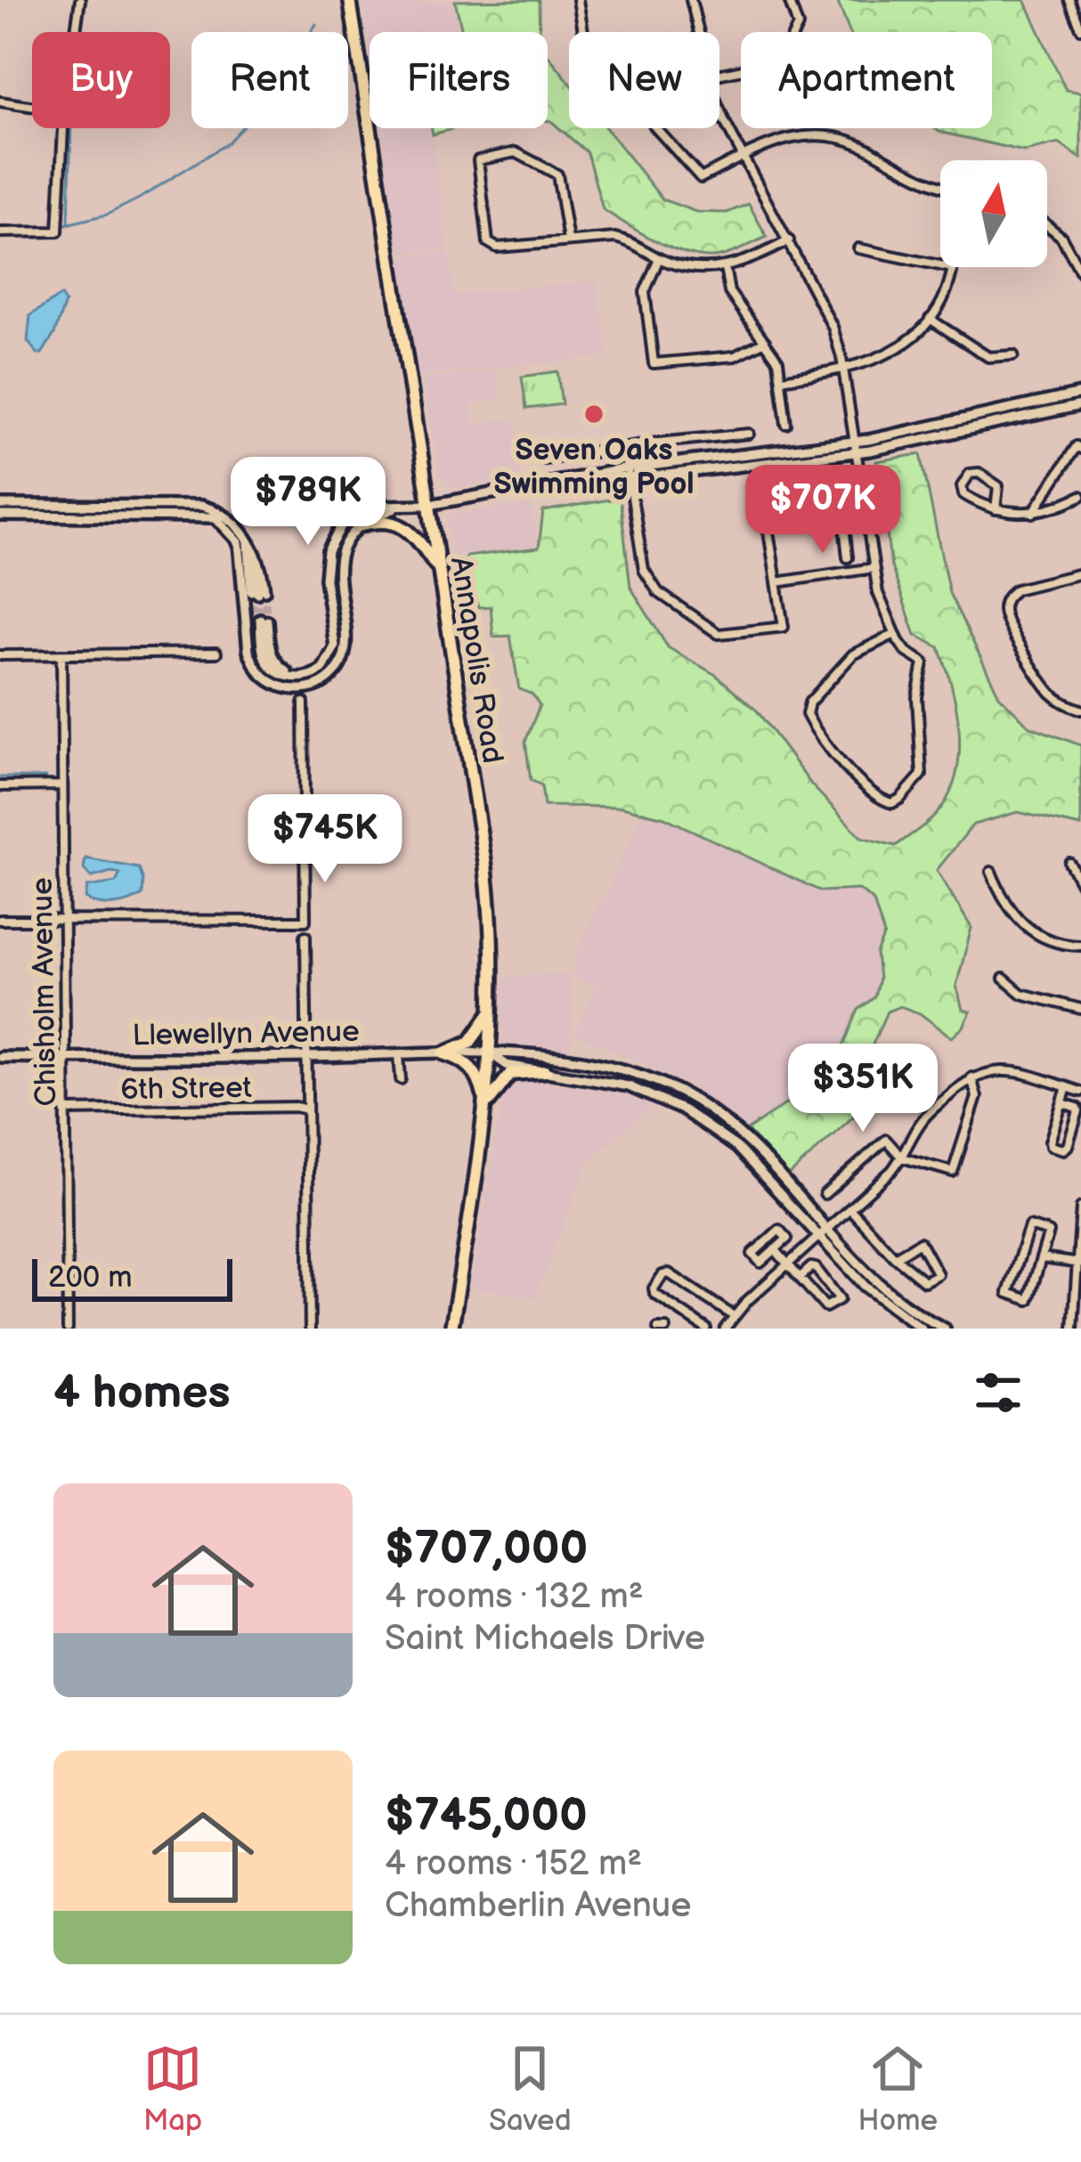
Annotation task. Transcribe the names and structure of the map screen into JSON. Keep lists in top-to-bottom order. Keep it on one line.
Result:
{"streets":{"main road":["Annapolis Road"],"street":["Chisholm Avenue","Llewellyn Avenue","6th Street"]},"crossings":[["Annapolis Road","Llewellyn Avenue"],["Chisholm Avenue","Llewellyn Avenue"],["Chisholm Avenue","6th Street"]],"places":["Seven Oaks Swimming Pool"],"scale_bar":"200 m","north":"top","page":{"chip":["Buy","Rent","Filters","New","Apartment"],"price":["$789K","$707K","$745K","$351K"],"scale":"200 m","heading":"4 homes","list":[{"name":"$707,000","note":"4 rooms · 132 m² · Saint Michaels Drive"},{"name":"$745,000","note":"4 rooms · 152 m² · Chamberlin Avenue"}],"tabs":["Map","Saved","Home"]}}
